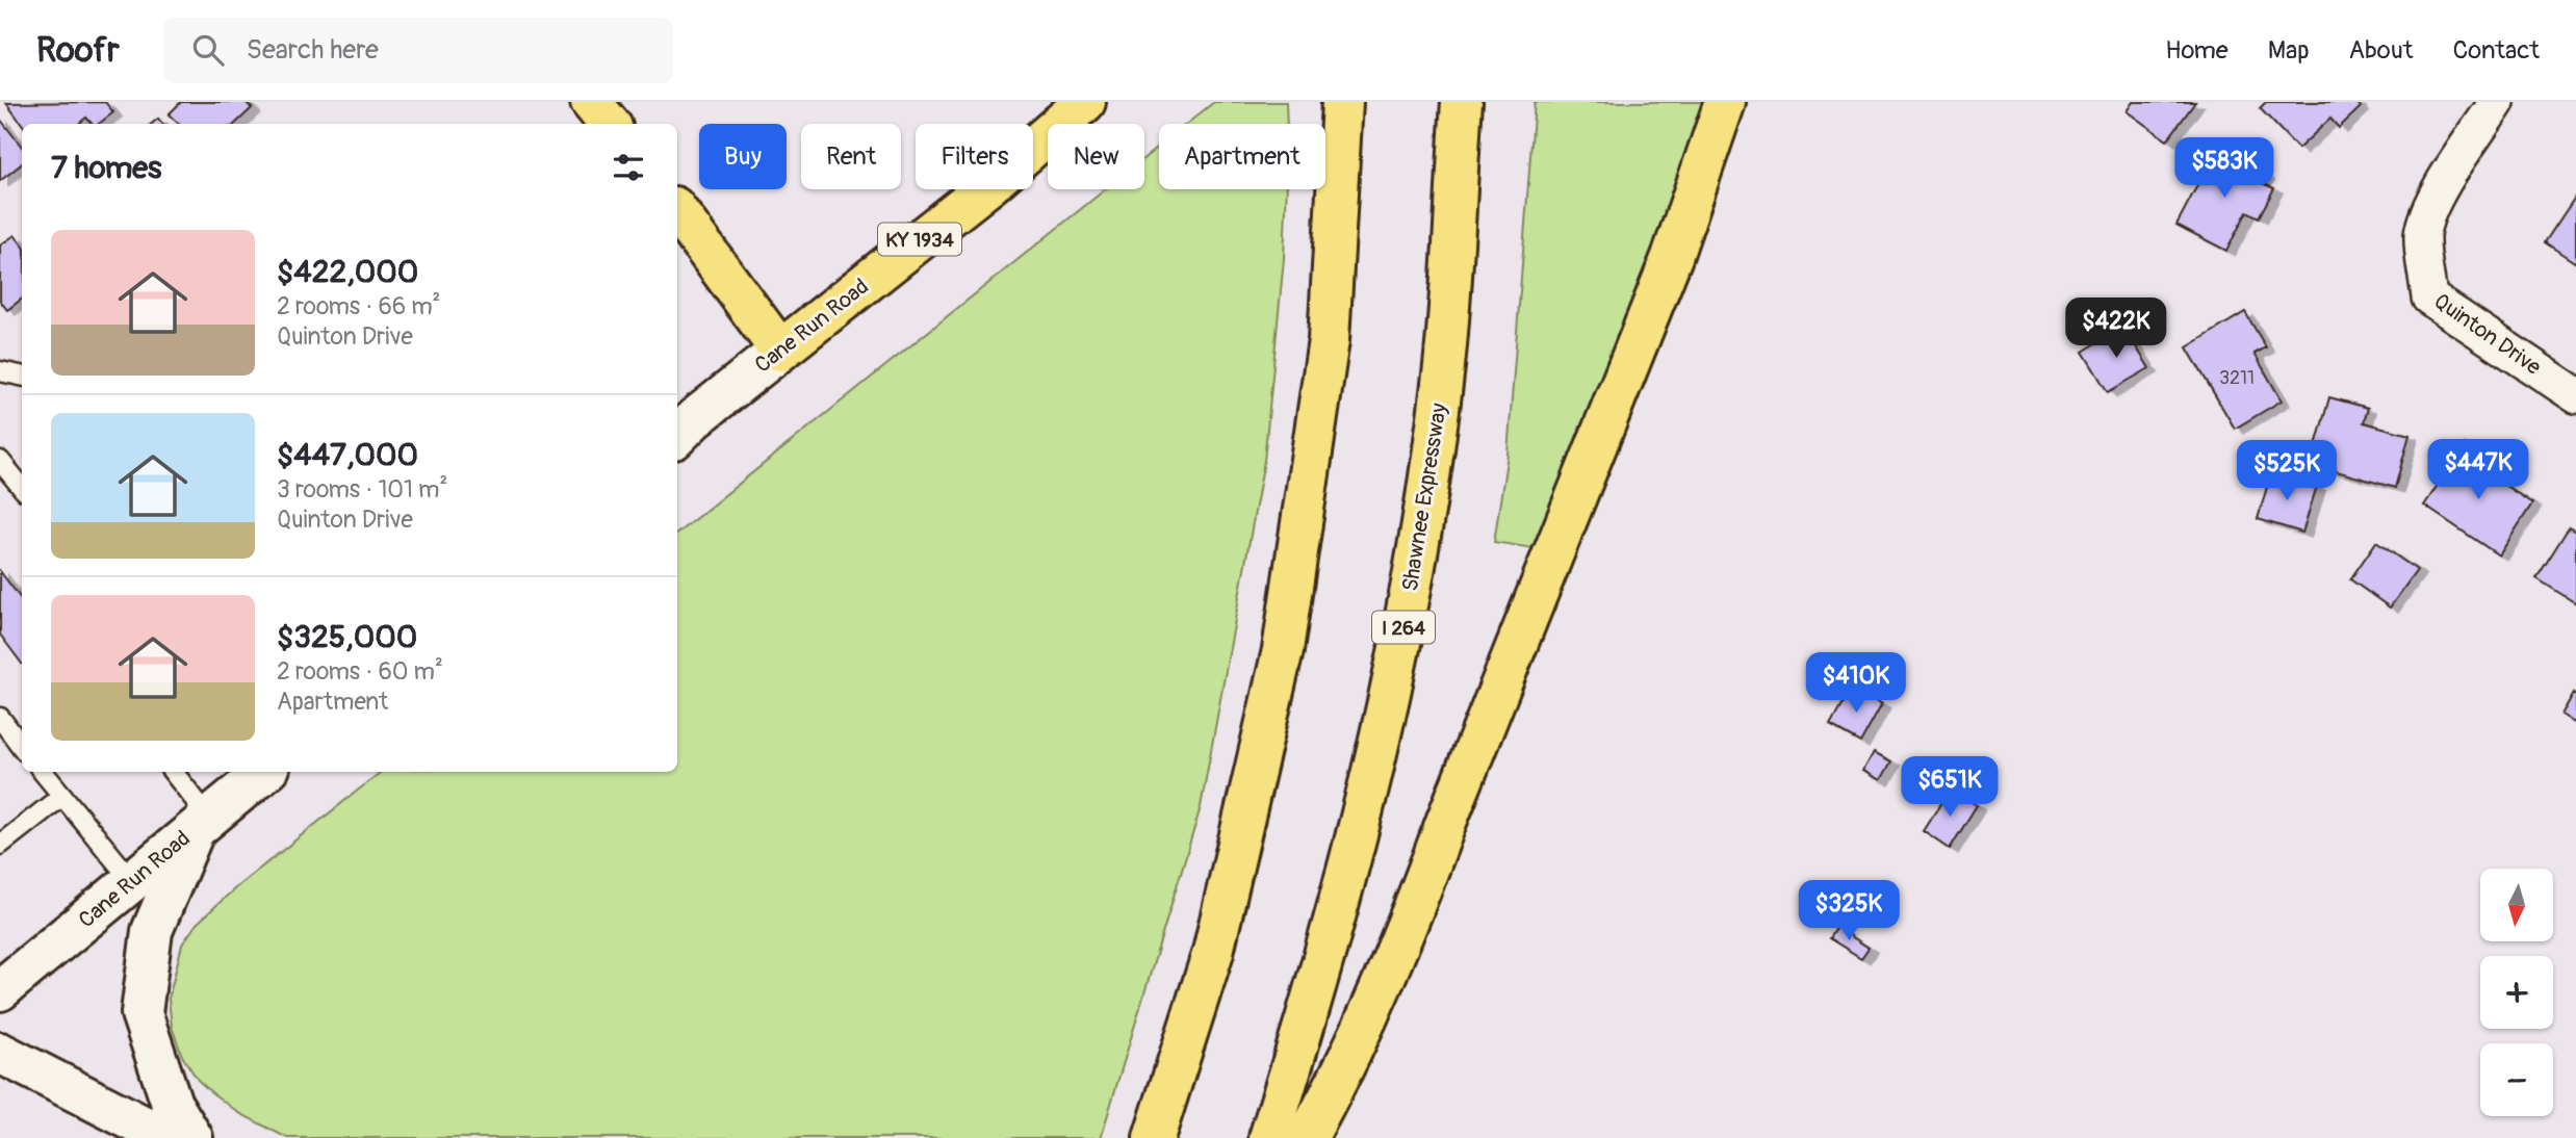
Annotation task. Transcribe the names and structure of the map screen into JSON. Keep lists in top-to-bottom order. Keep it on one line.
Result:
{"streets":{"highway":["KY 1934","Cane Run Road","Shawnee Expressway","I 264"],"street":["Quinton Drive"]},"house_numbers":["3211"],"north":"bottom","page":{"header":"Roofr","search":"Search here","nav":["Home","Map","About","Contact"],"chip":["Buy","Rent","Filters","New","Apartment"],"heading":"7 homes","price":["$583K","$422K","$447K","$525K","$410K","$651K","$325K"],"list":[{"name":"$422,000","note":"2 rooms · 66 m² · Quinton Drive"},{"name":"$447,000","note":"3 rooms · 101 m² · Quinton Drive"},{"name":"$325,000","note":"2 rooms · 60 m² · Apartment"}],"map_buttons":["+","−"]}}
